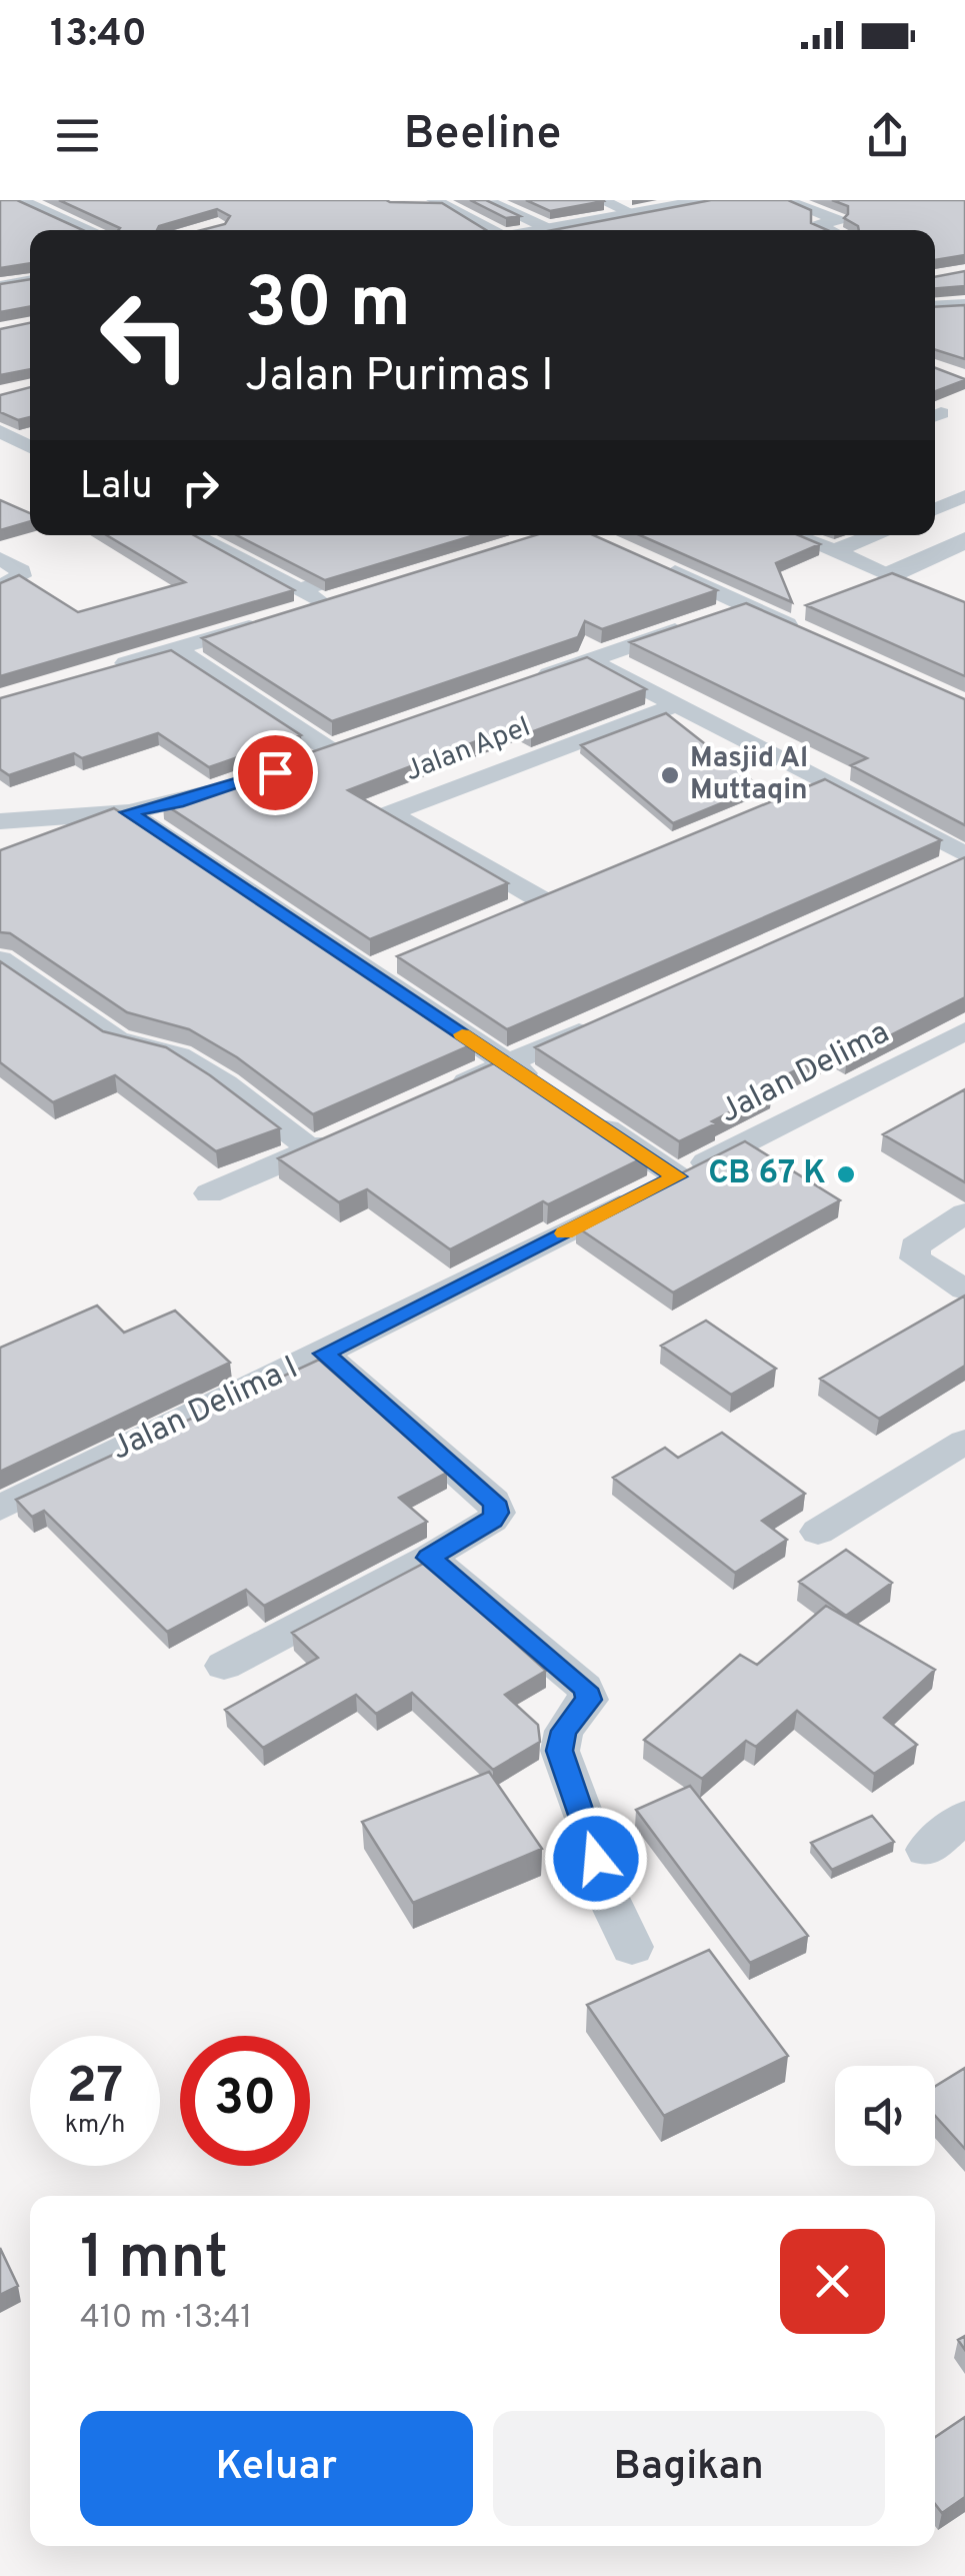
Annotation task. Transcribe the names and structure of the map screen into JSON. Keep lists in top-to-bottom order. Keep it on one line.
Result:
{"streets":{"street":["Jalan Apel","Jalan Delima","Jalan Delima I"]},"crossings":[["Jalan Delima","Jalan Delima I"]],"places":["Masjid Al Muttaqin","CB 67 K"],"page":{"status":"13:40","header":"Beeline","turn":["30 m","Jalan Purimas I"],"then":"Lalu","speed":"27 km/h","limit":"30","heading":["1 mnt","410 m · 13:41"],"buttons":["Keluar","Bagikan"]}}
